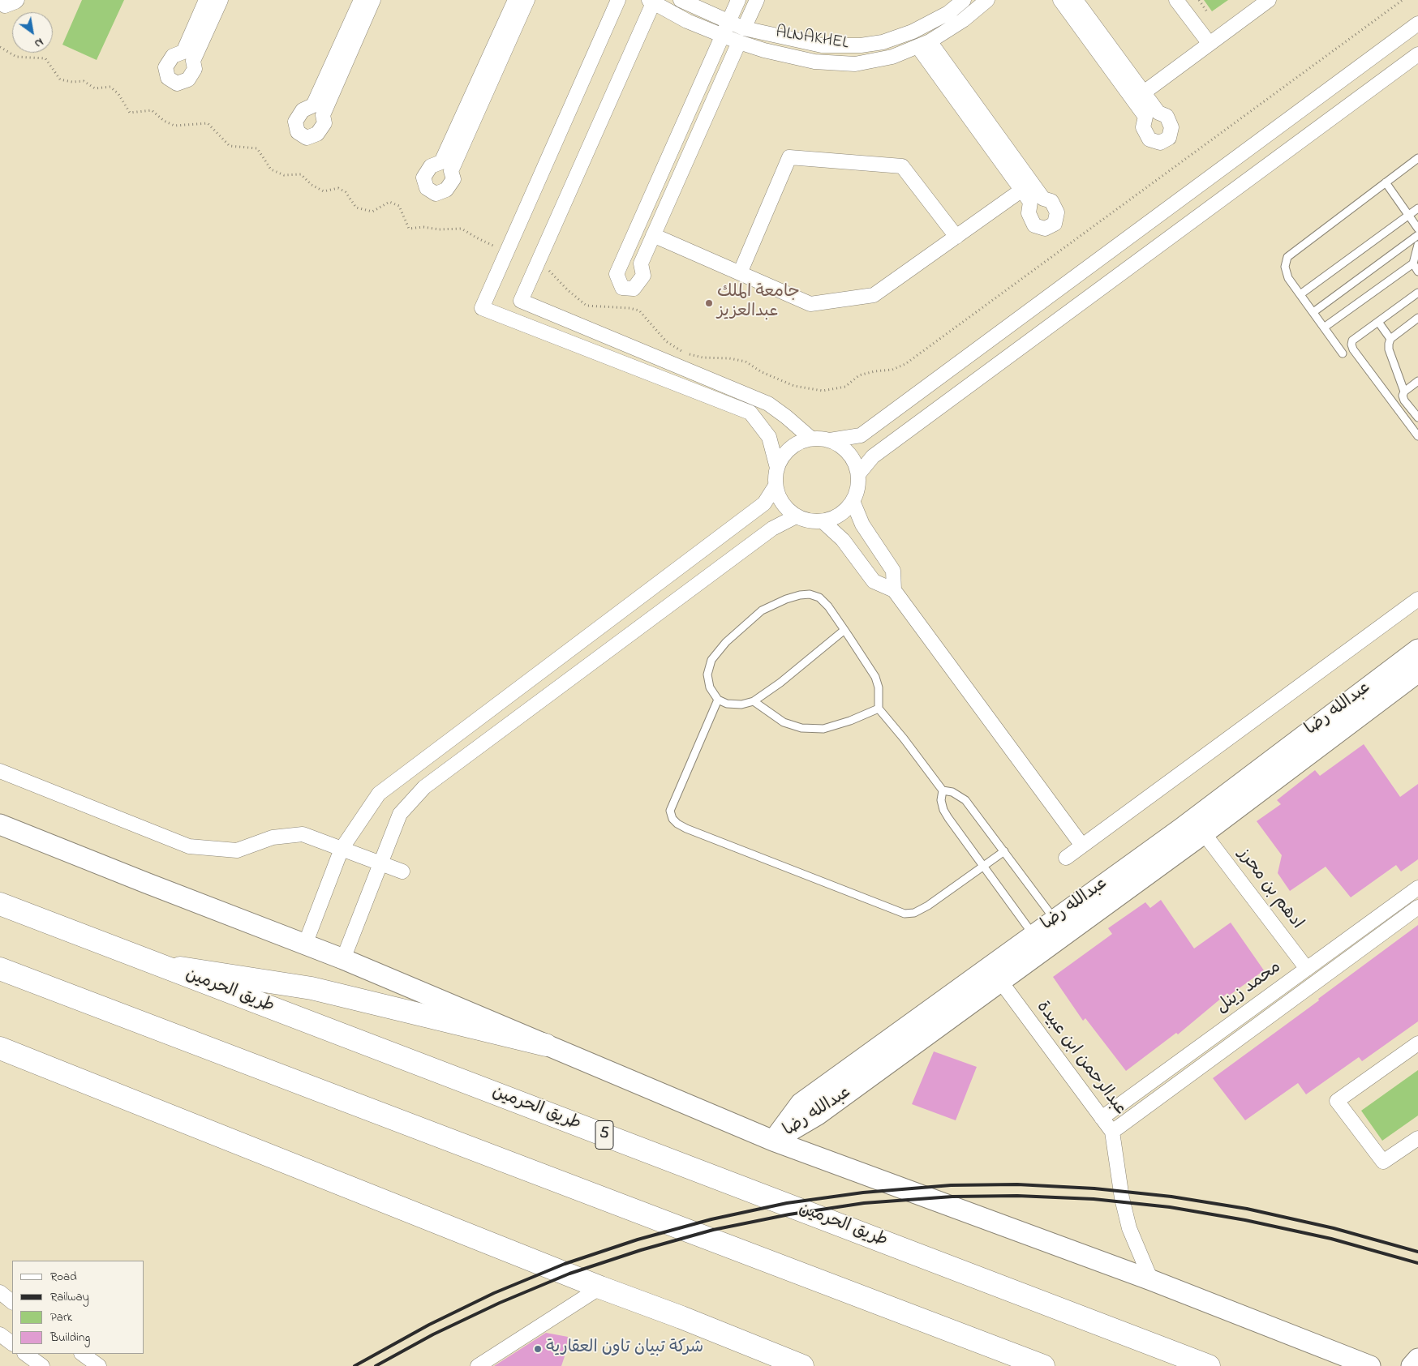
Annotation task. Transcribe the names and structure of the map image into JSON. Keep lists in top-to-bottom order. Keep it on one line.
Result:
{"streets":{"main road":["طريق الحرمين","5"],"street":["ALNAKHEL","عبدالله رضا","ادهم بن محرز","محمد زينل","عبدالرحمن ابن عبيدة"]},"crossings":[["عبدالله رضا","ادهم بن محرز"],["عبدالله رضا","عبدالرحمن ابن عبيدة"],["ادهم بن محرز","محمد زينل"],["محمد زينل","عبدالرحمن ابن عبيدة"]],"places":["جامعة الملك عبدالعزيز","شركة تبيان تاون العقارية"],"legend":["Road","Railway","Park","Building"],"north":"bottom right"}
